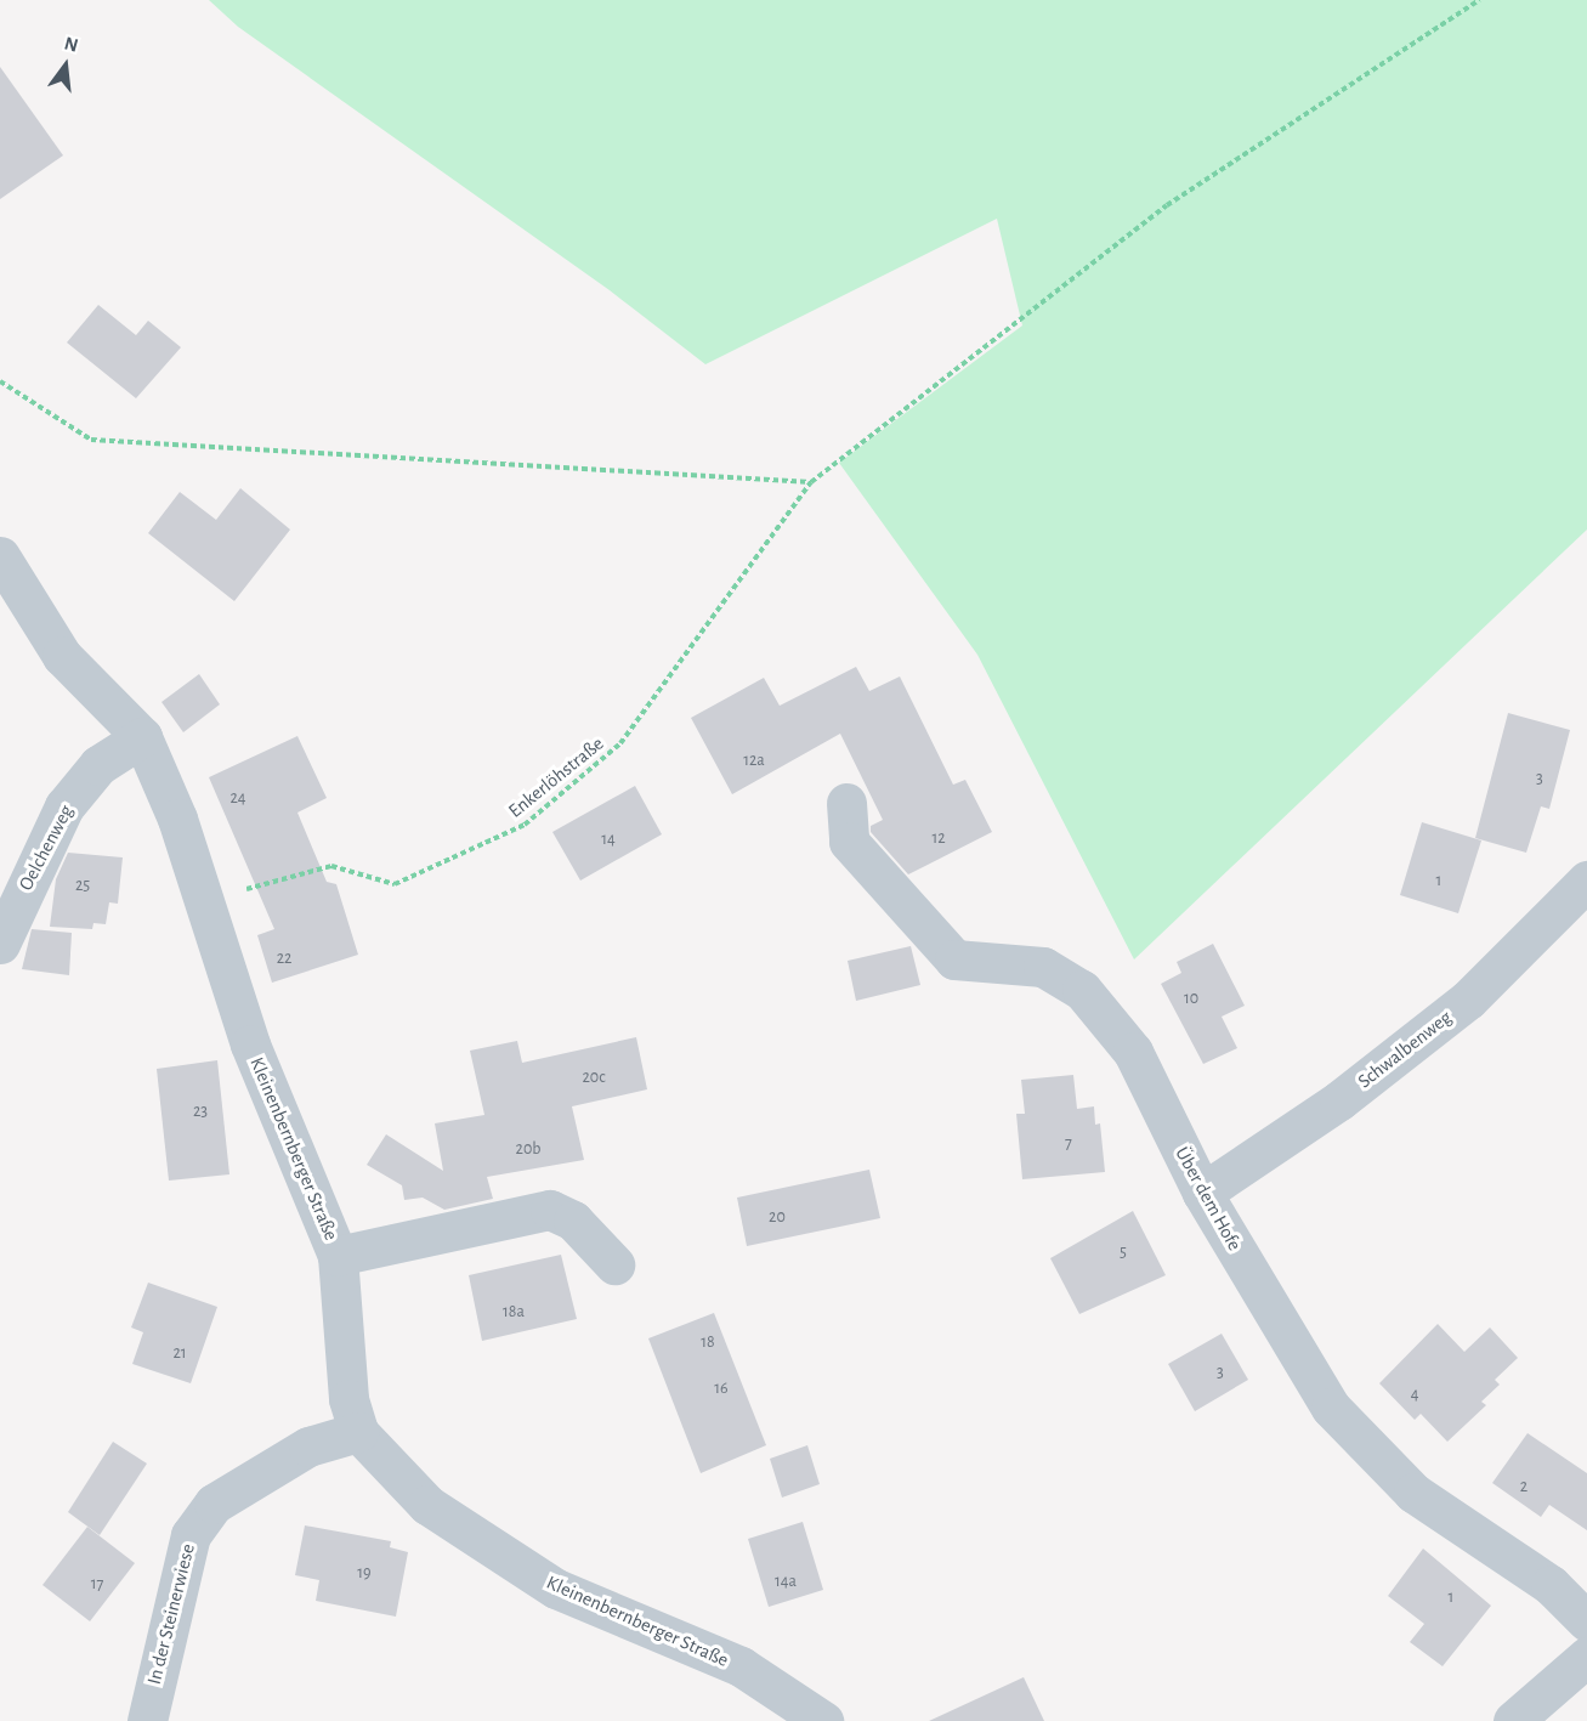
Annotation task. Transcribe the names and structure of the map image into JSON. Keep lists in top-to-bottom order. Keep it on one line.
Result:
{"streets":{"street":["Oelchenweg","Schwalbenweg","Kleinenbernberger Straße","Über dem Hofe","In der Steinerwiese"],"path":["Enkerlöhstraße"]},"crossings":[["Enkerlöhstraße","Kleinenbernberger Straße"],["Oelchenweg","Kleinenbernberger Straße"],["Schwalbenweg","Über dem Hofe"],["Kleinenbernberger Straße","In der Steinerwiese"]],"house_numbers":["12a","3","24","12","14","1","25","22","10","20c","23","7","20b","20","5","18a","18","21","3","16","4","2","19","14a","17","1"],"north":"top"}
